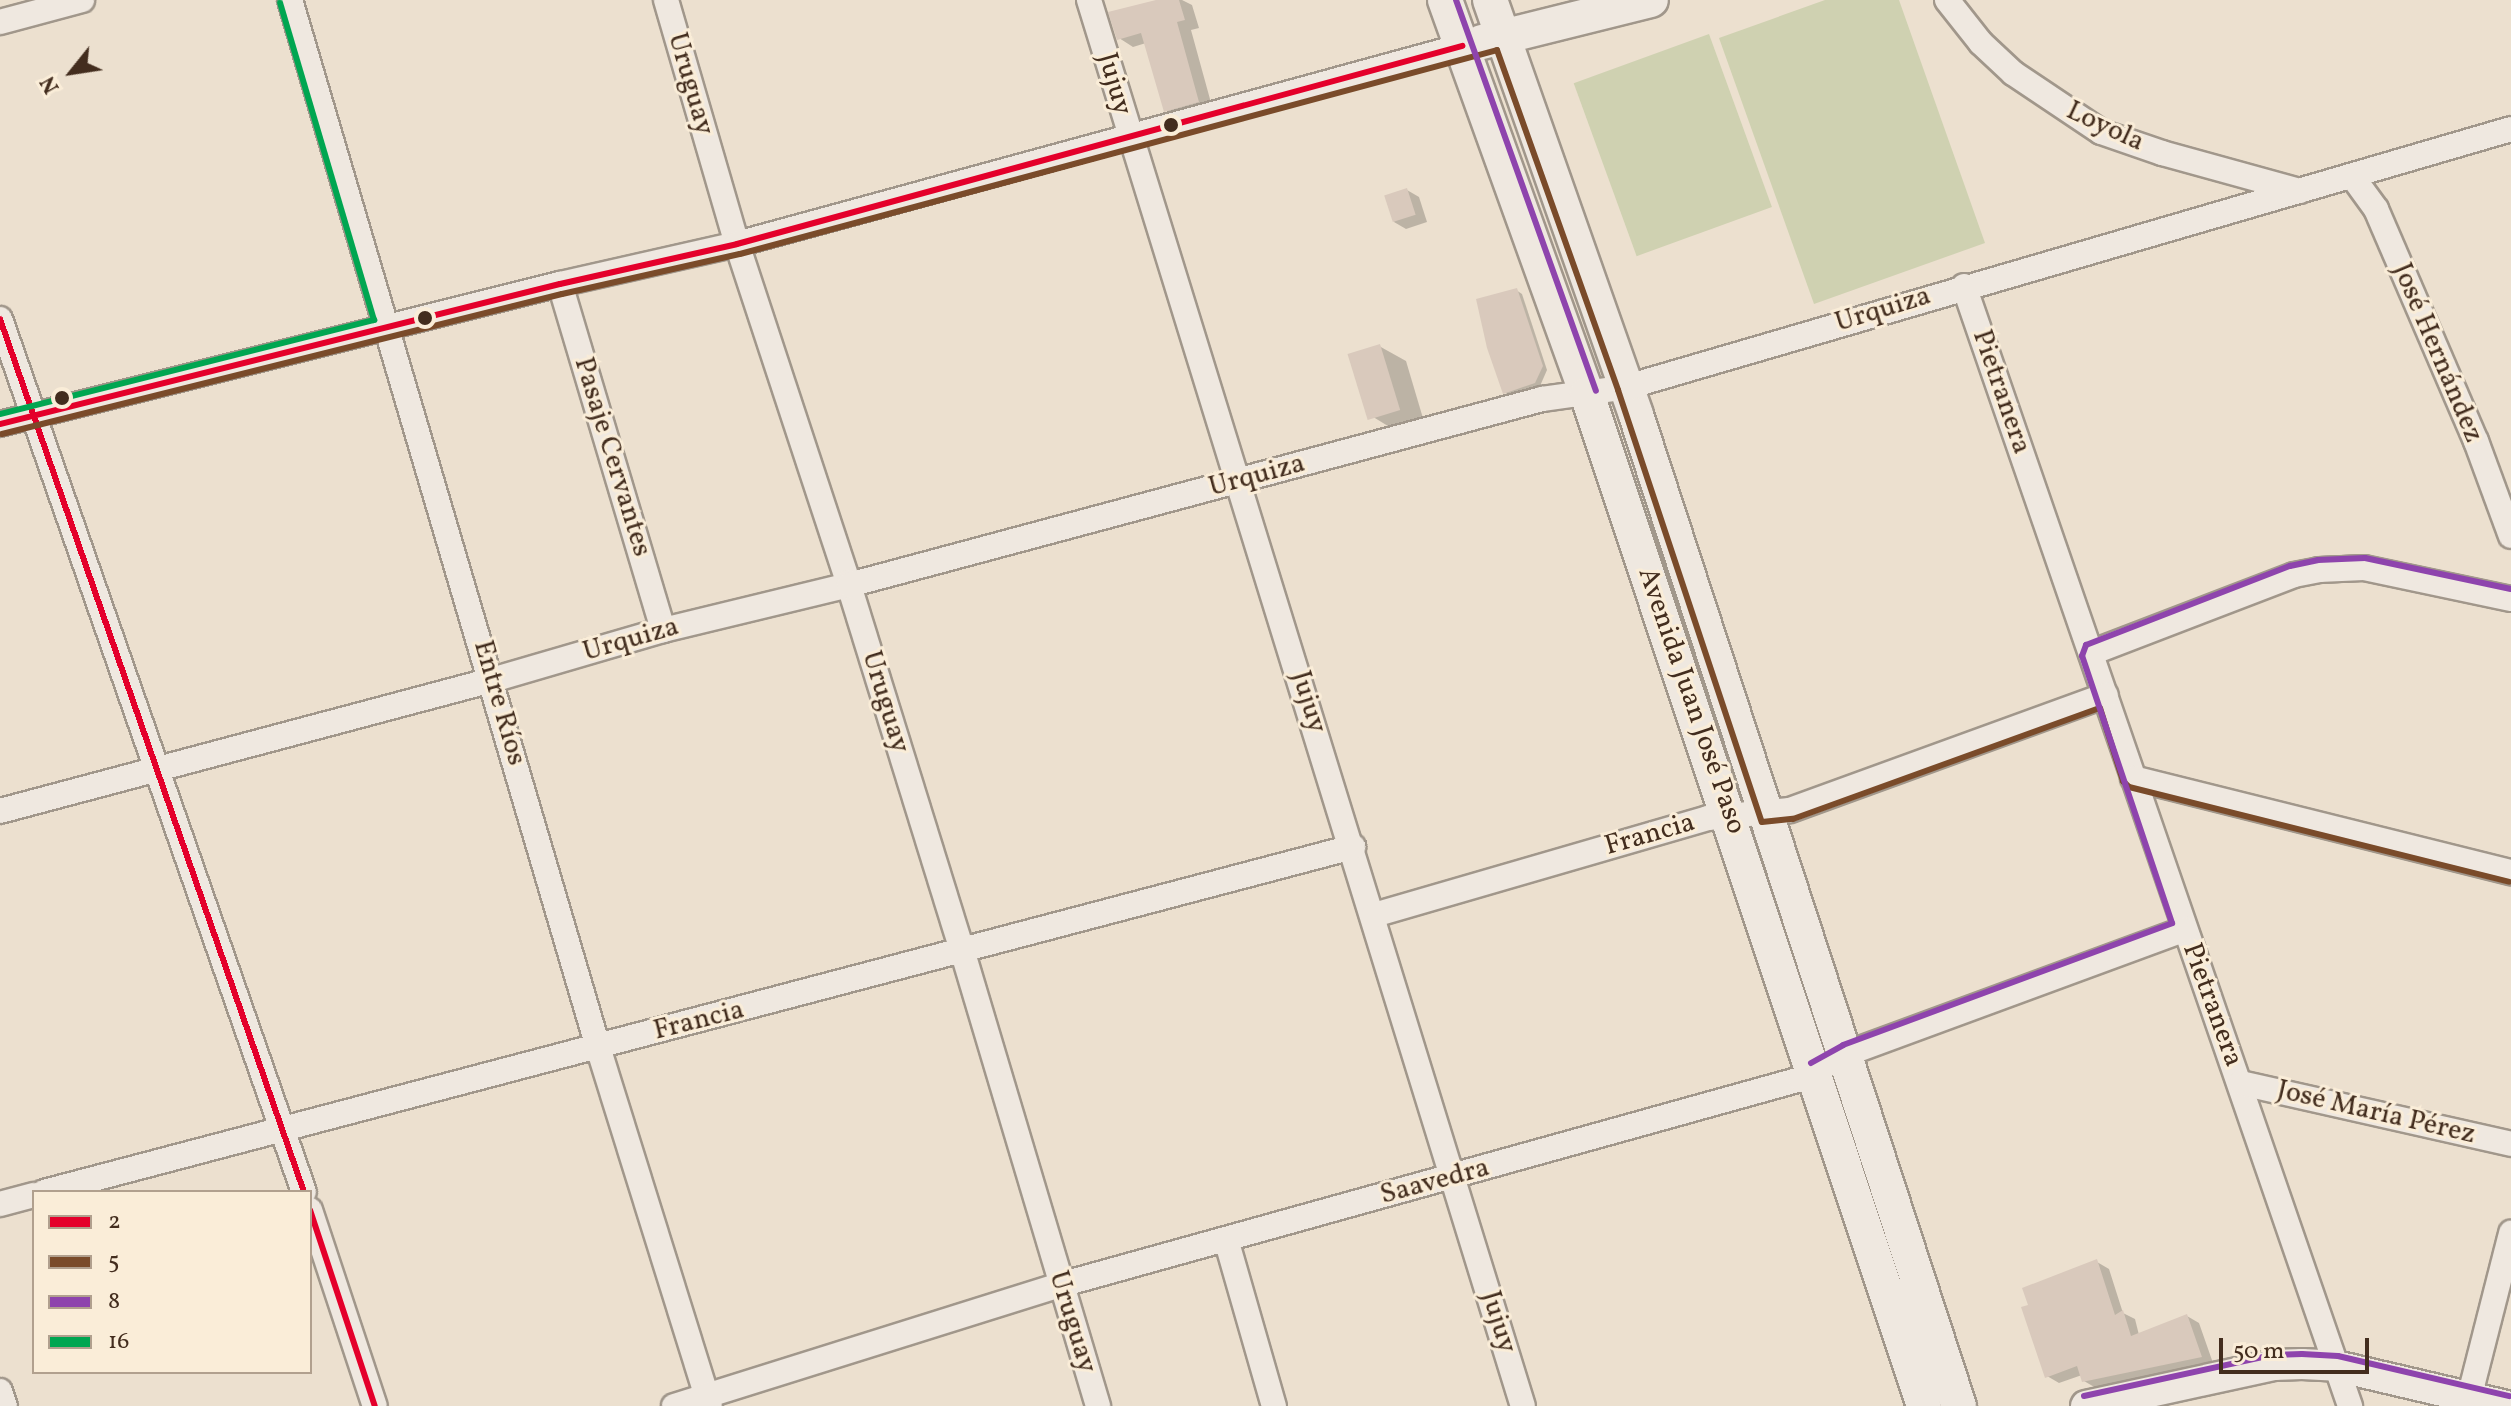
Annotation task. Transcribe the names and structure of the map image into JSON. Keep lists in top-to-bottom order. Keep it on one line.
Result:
{"streets":{"main road":["Avenida Juan José Paso"],"street":["Uruguay","Jujuy","Loyola","Urquiza","José Hernández","Pietranera","Pasaje Cervantes","Entre Ríos","Francia","José María Pérez","Saavedra"]},"crossings":[["Uruguay","Urquiza"],["Uruguay","Francia"],["Uruguay","Saavedra"],["Jujuy","Urquiza"],["Jujuy","Francia"],["Jujuy","Saavedra"],["Loyola","Urquiza"],["Urquiza","José Hernández"],["Urquiza","Pietranera"],["Urquiza","Pasaje Cervantes"],["Urquiza","Avenida Juan José Paso"],["Urquiza","Entre Ríos"],["Pietranera","Francia"],["Pietranera","José María Pérez"],["Pietranera","Saavedra"],["Avenida Juan José Paso","Francia"],["Avenida Juan José Paso","Saavedra"],["Entre Ríos","Francia"],["Entre Ríos","Saavedra"]],"lines":["transit line 8","transit line 16","transit line 2","transit line 5"],"legend":["2","5","8","16"],"scale_bar":"50 m","north":"bottom left"}
